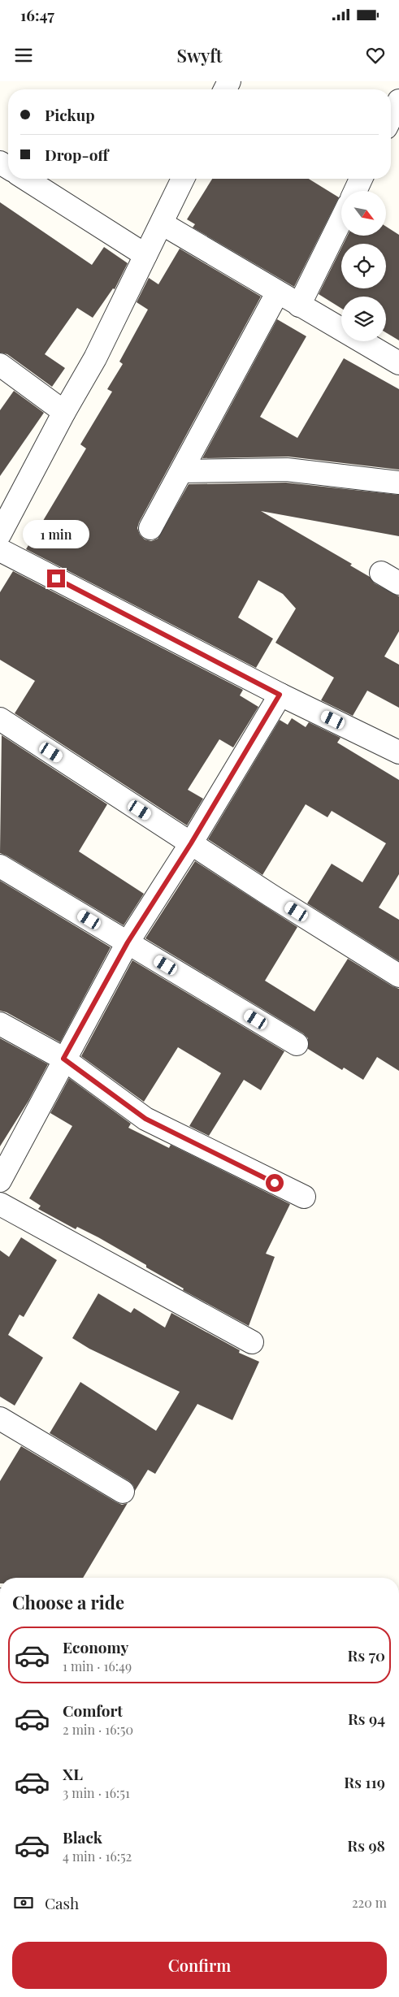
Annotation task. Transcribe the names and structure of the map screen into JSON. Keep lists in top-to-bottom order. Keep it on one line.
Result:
{"north":"bottom right","page":{"status":"16:47","header":"Swyft","banner":["Pickup","Drop-off"],"bubble":"1 min","heading":"Choose a ride","list":[{"name":"Economy","note":"1 min · 16:49","value":"Rs 70"},{"name":"Comfort","note":"2 min · 16:50","value":"Rs 94"},{"name":"XL","note":"3 min · 16:51","value":"Rs 119"},{"name":"Black","note":"4 min · 16:52","value":"Rs 98"}],"pay":["Cash","220 m"],"buttons":"Confirm"}}
